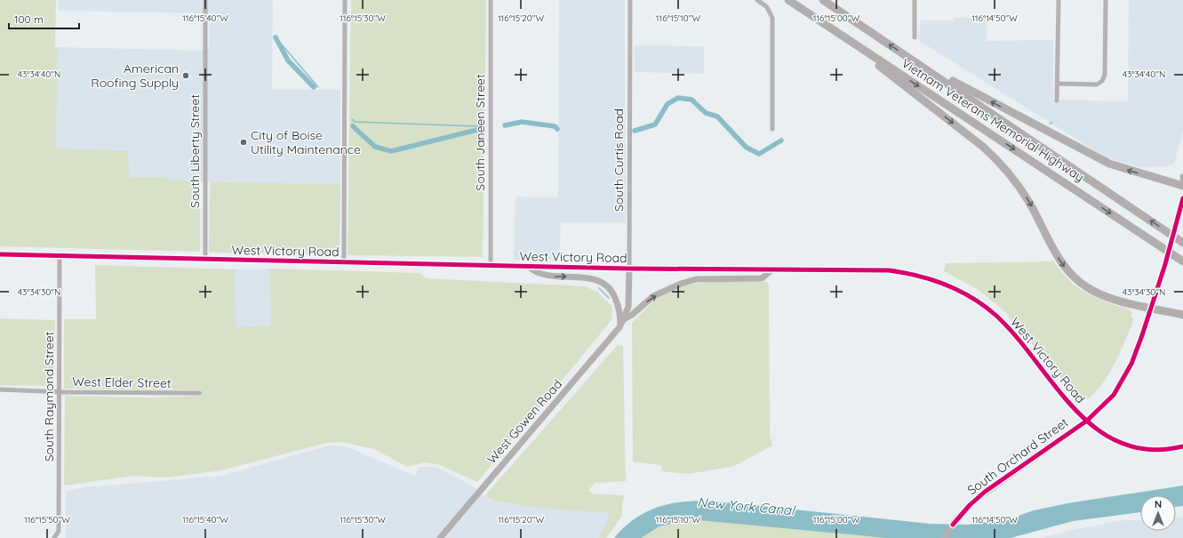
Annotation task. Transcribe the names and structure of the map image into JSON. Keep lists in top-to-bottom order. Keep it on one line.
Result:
{"streets":{"highway":["Vietnam Veterans Memorial Highway"],"main road":["South Curtis Road","West Victory Road","West Gowen Road","South Orchard Street"],"street":["South Janeen Street","South Liberty Street","West Elder Street","South Raymond Street"]},"crossings":[["South Janeen Street","West Victory Road"],["South Liberty Street","West Victory Road"],["South Curtis Road","West Victory Road"],["South Curtis Road","West Gowen Road"],["West Victory Road","South Raymond Street"],["West Victory Road","South Orchard Street"],["West Elder Street","South Raymond Street"]],"water":["New York Canal"],"places":["American Roofing Supply","City of Boise Utility Maintenance"],"scale_bar":"100 m","north":"top","coordinates":["116°15'40\"W","116°15'30\"W","116°15'20\"W","116°15'10\"W","116°15'00\"W","116°14'50\"W","43°34'40\"N","43°34'30\"N","116°15'50\"W"]}
